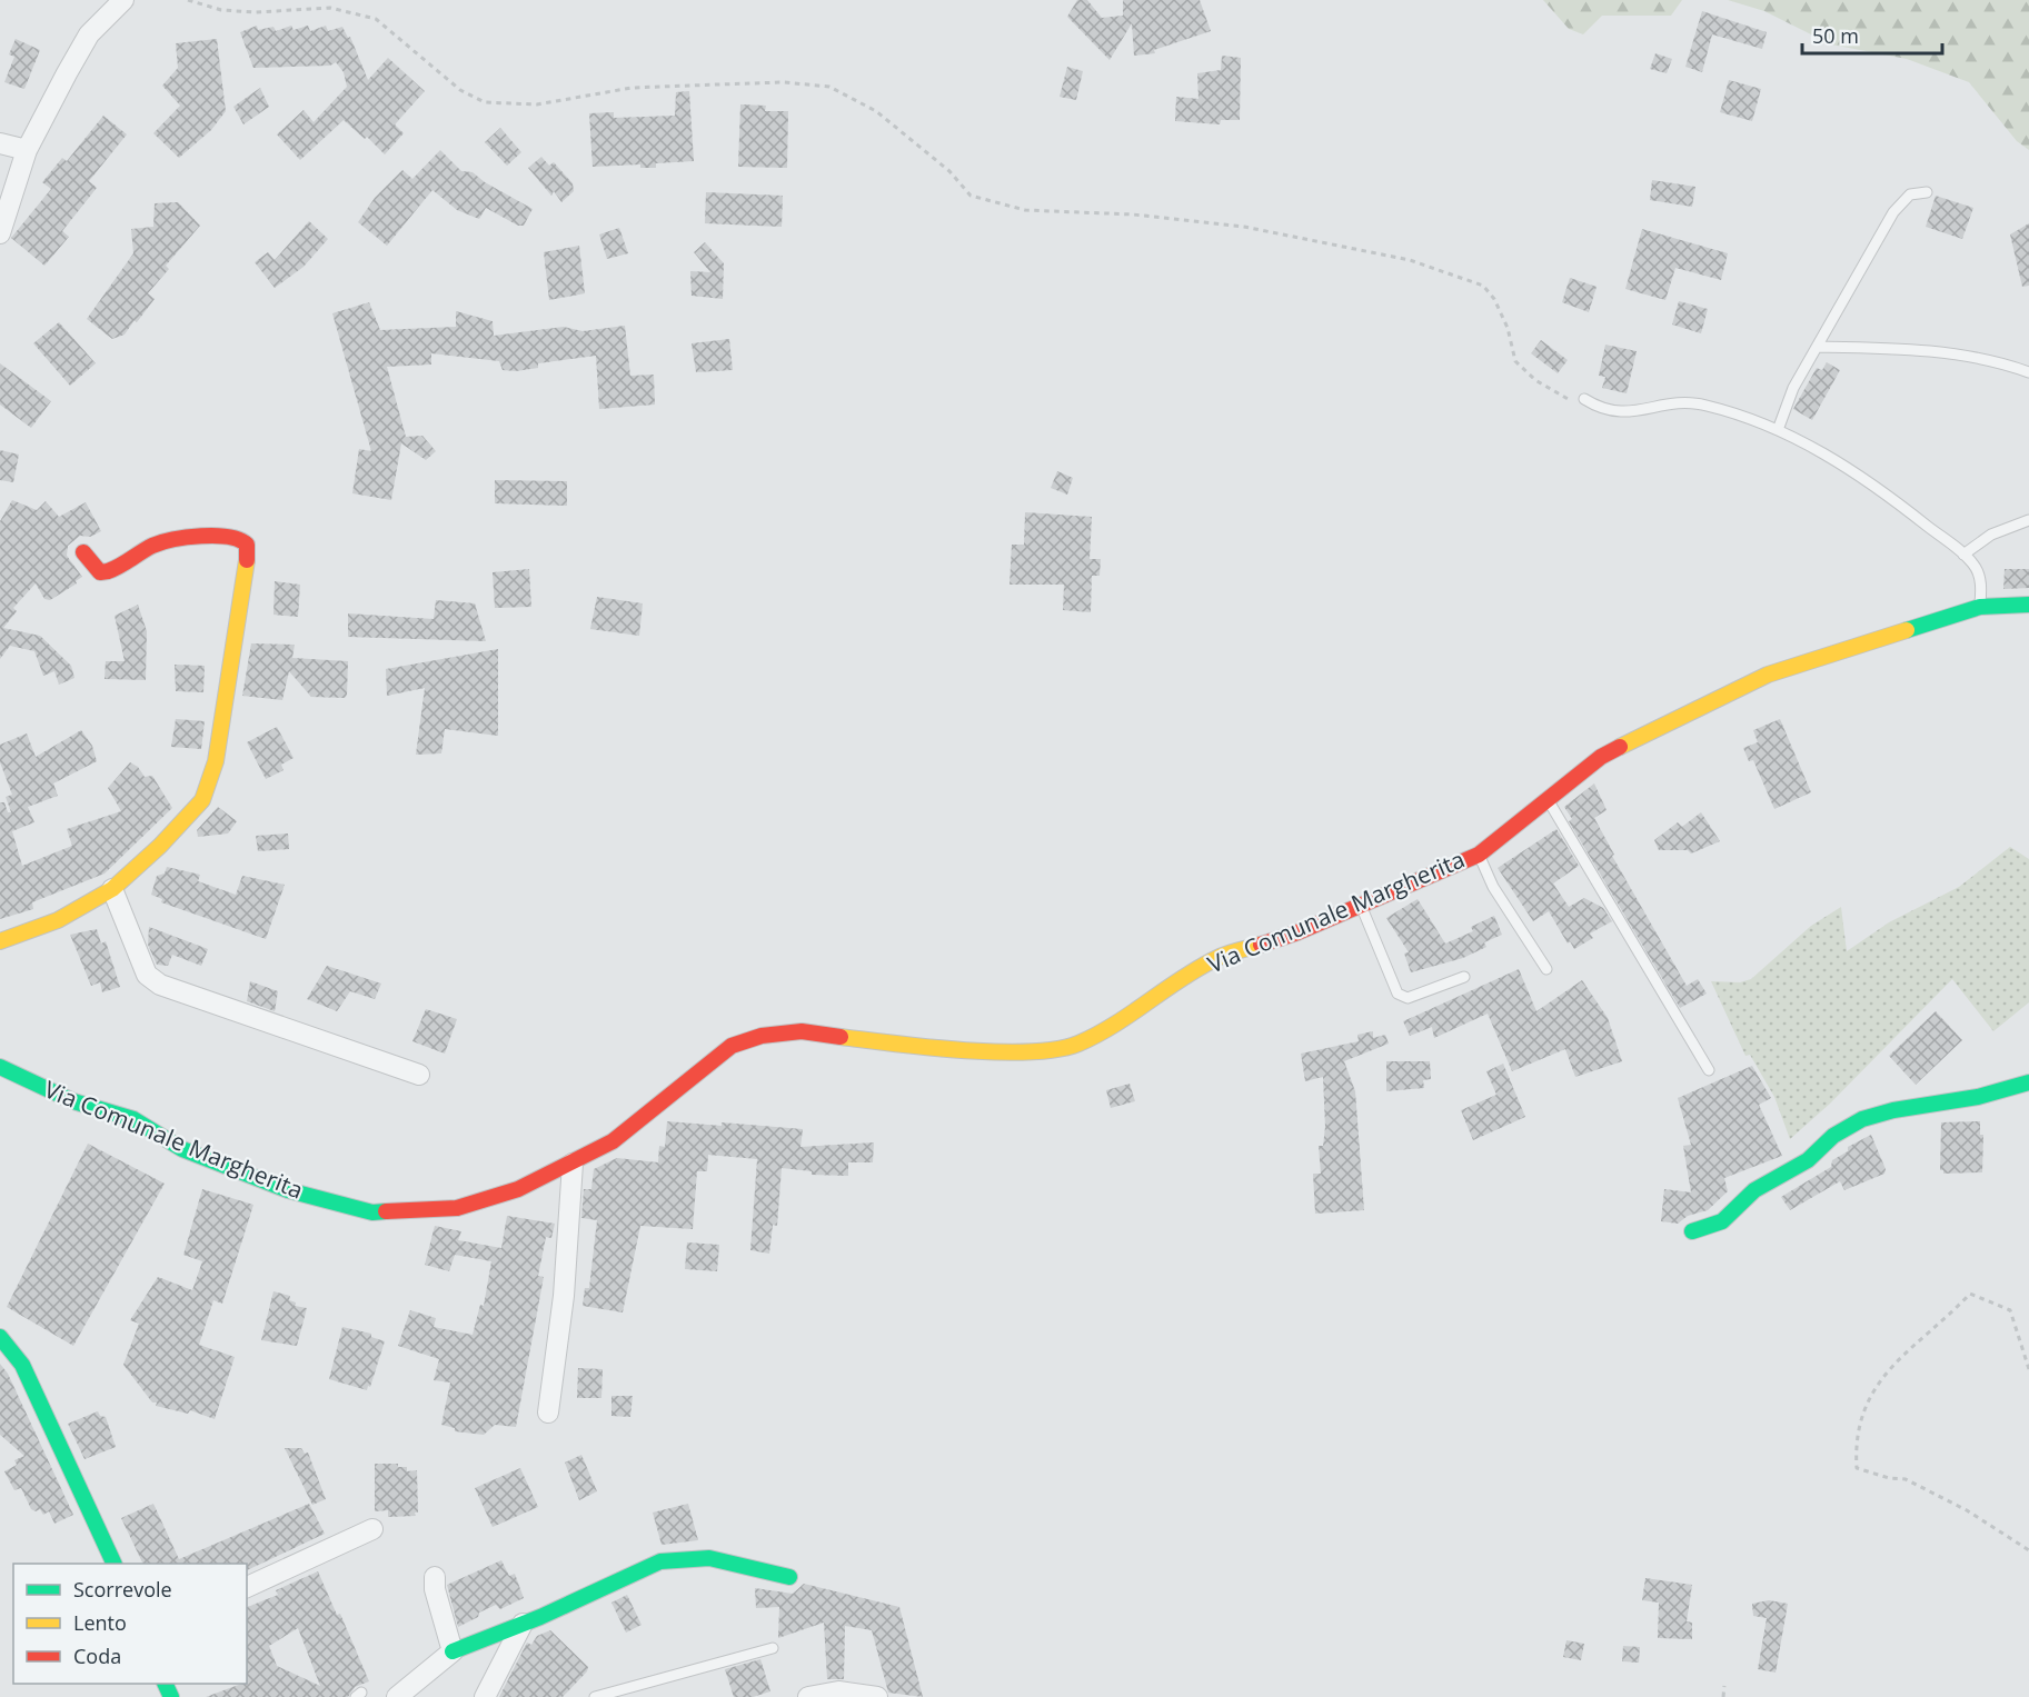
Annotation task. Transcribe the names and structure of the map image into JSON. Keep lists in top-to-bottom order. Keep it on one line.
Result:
{"streets":{"street":["Via Comunale Margherita"]},"legend":["Scorrevole","Lento","Coda"],"scale_bar":"50 m"}
